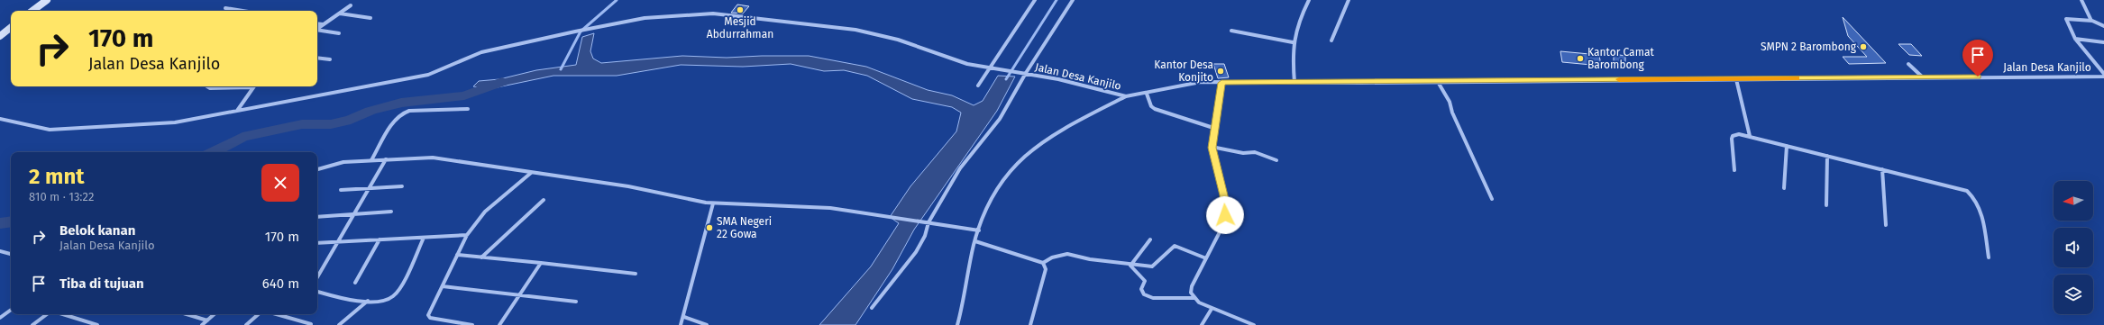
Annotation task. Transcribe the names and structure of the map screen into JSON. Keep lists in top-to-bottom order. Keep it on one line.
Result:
{"streets":{"street":["Jalan Desa Kanjilo"]},"places":["Mesjid Abdurrahman","SMPN 2 Barombong","Kantor Camat Barombong","Kantor Desa Konjito","SMA Negeri 22 Gowa"],"north":"left","page":{"turn":["170 m","Jalan Desa Kanjilo"],"heading":["2 mnt","810 m · 13:22"],"list":[{"name":"Belok kanan","note":"Jalan Desa Kanjilo","value":"170 m"},{"name":"Tiba di tujuan","value":"640 m"}]}}
